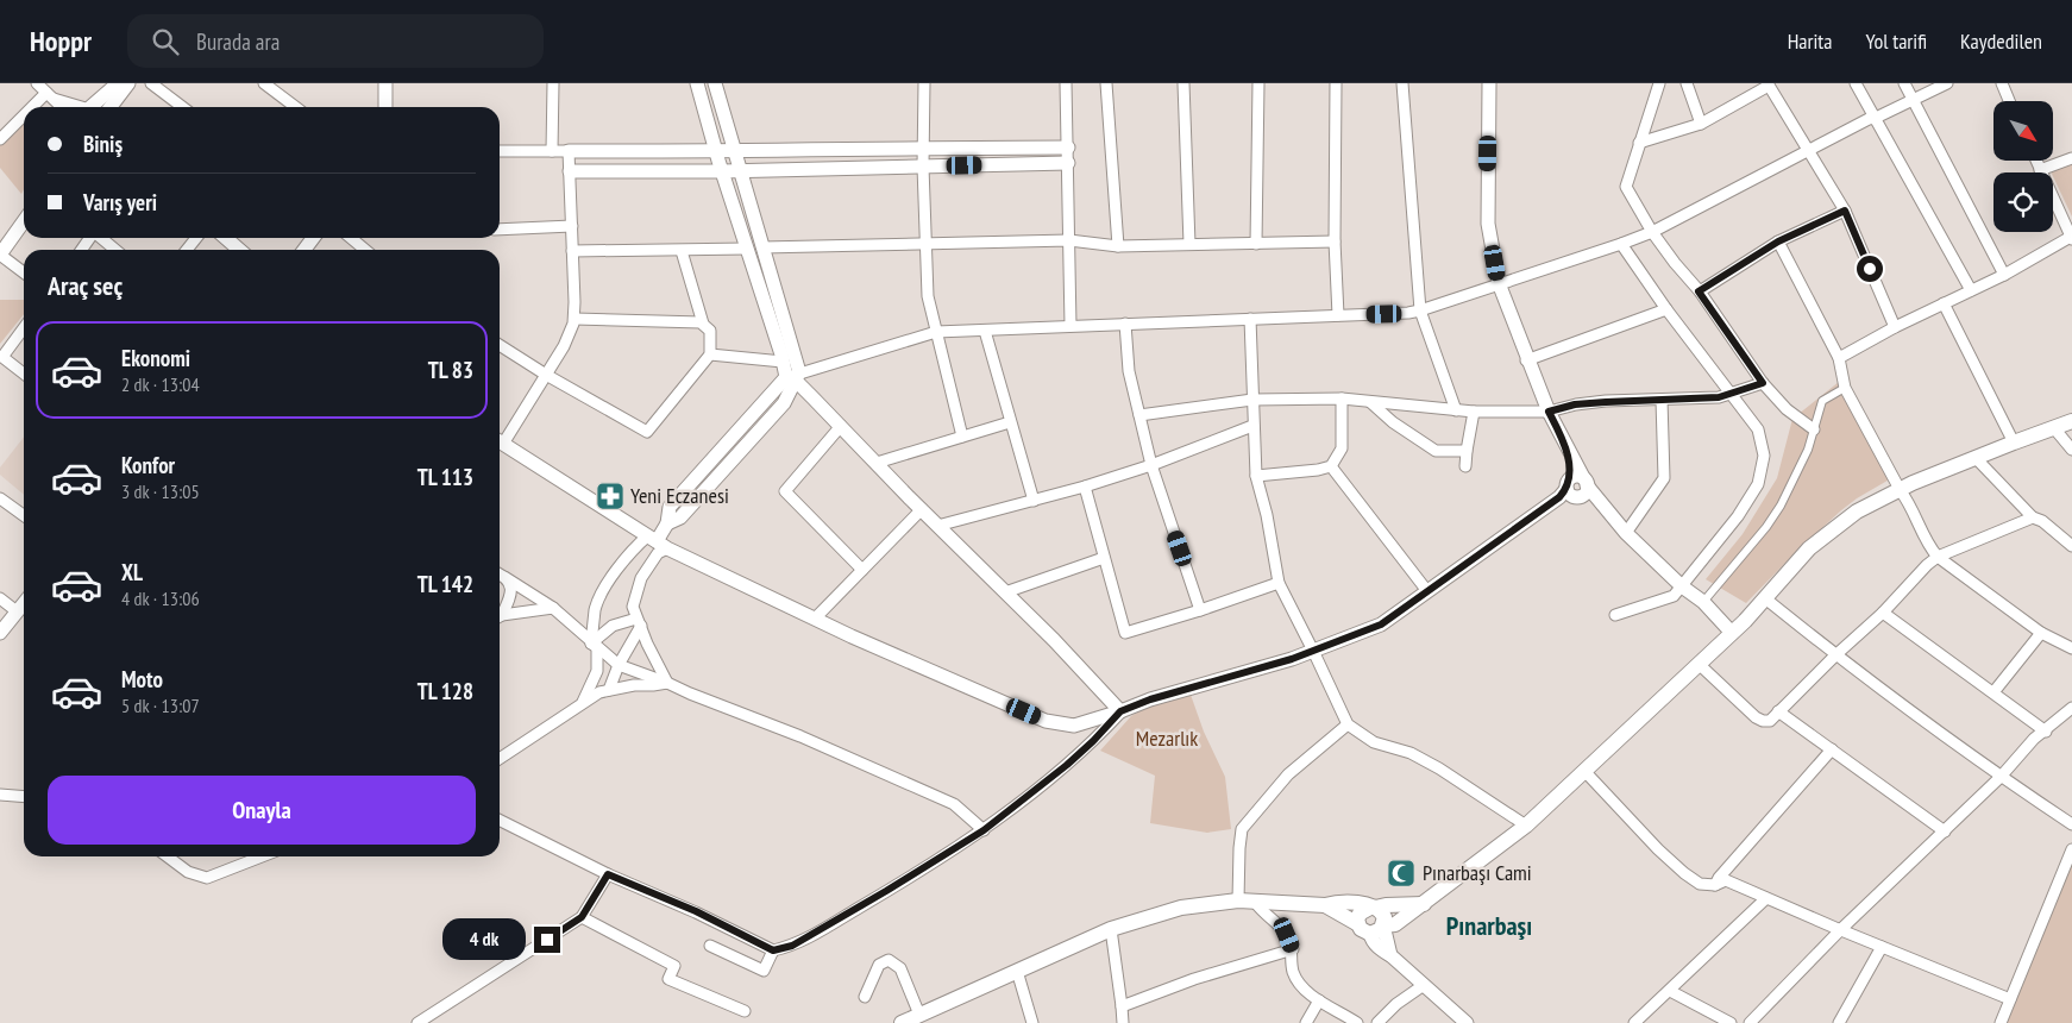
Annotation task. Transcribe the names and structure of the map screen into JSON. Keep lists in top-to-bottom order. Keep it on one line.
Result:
{"districts":["Pınarbaşı"],"parks":["Mezarlık"],"places":{"pharmacy":["Yeni Eczanesi"],"mosque":["Pınarbaşı Cami"]},"north":"bottom right","page":{"header":"Hoppr","search":"Burada ara","nav":["Harita","Yol tarifi","Kaydedilen"],"banner":["Biniş","Varış yeri"],"heading":"Araç seç","list":[{"name":"Ekonomi","note":"2 dk · 13:04","value":"TL 83"},{"name":"Konfor","note":"3 dk · 13:05","value":"TL 113"},{"name":"XL","note":"4 dk · 13:06","value":"TL 142"},{"name":"Moto","note":"5 dk · 13:07","value":"TL 128"}],"buttons":"Onayla","bubble":"4 dk"}}
